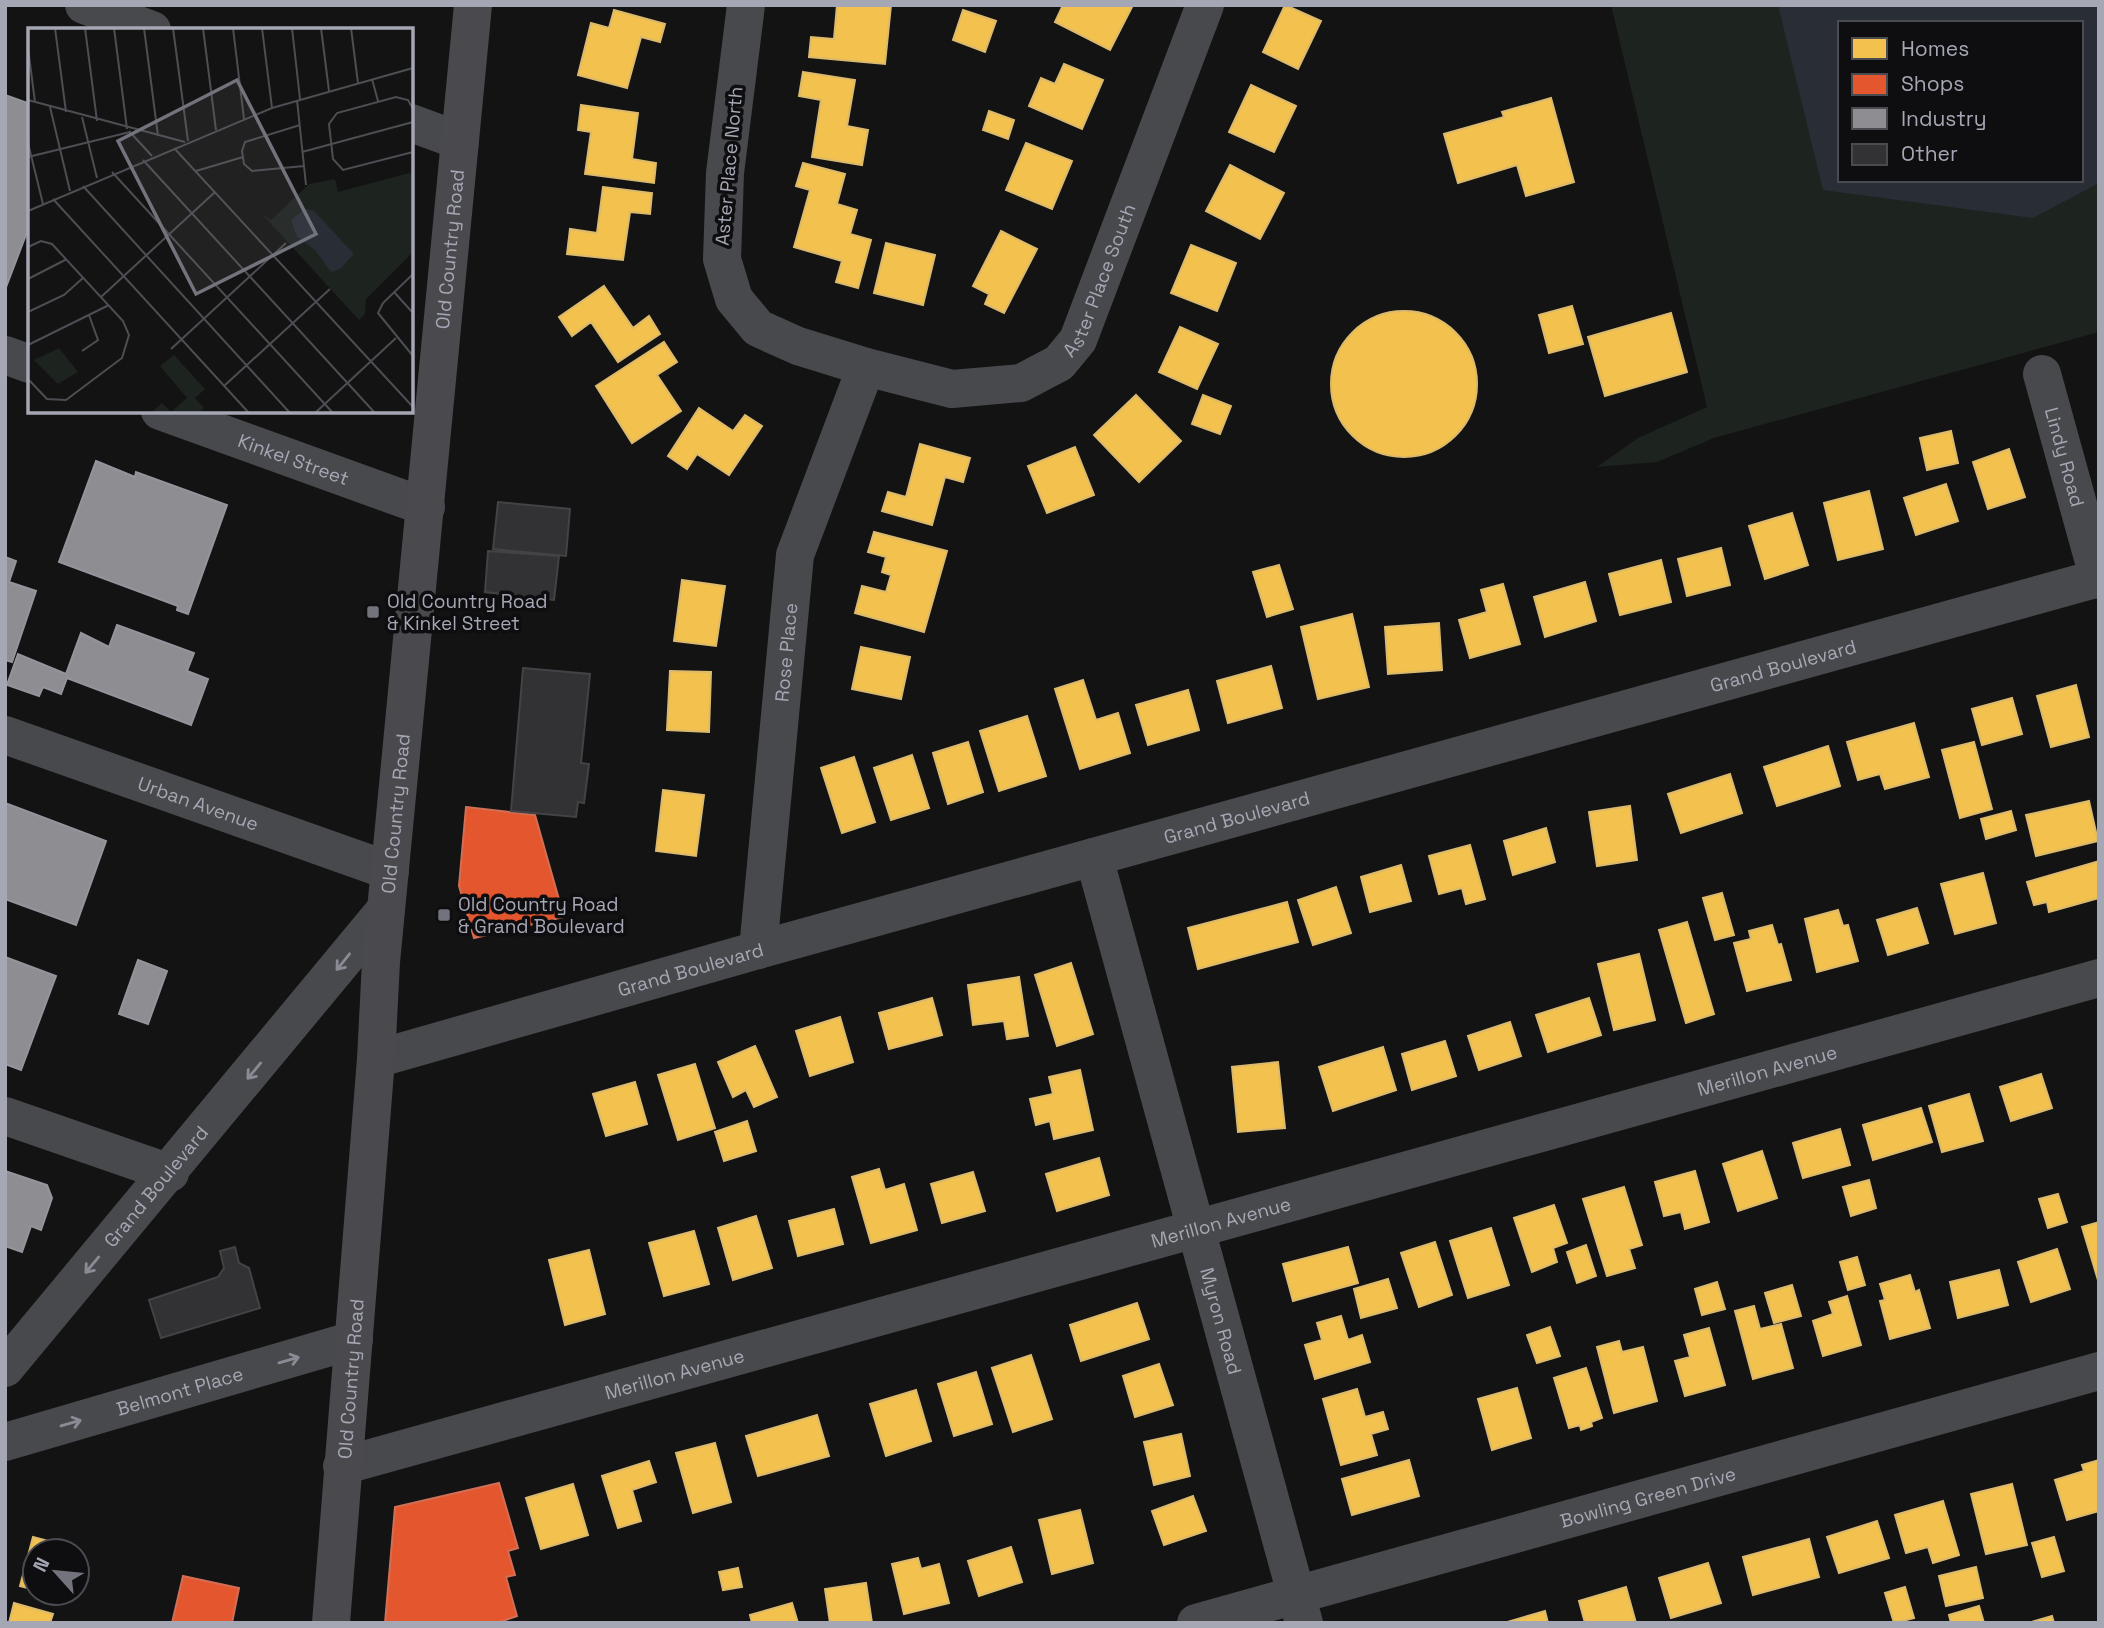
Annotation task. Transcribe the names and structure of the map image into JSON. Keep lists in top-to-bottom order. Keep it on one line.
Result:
{"streets":{"main road":["Old Country Road"],"street":["Aster Place North","Aster Place South","Lindy Road","Kinkel Street","Rose Place","Grand Boulevard","Urban Avenue","Merillon Avenue","Myron Road","Belmont Place","Bowling Green Drive"]},"crossings":[["Aster Place North","Aster Place South"],["Aster Place North","Rose Place"],["Old Country Road","Kinkel Street"],["Old Country Road","Grand Boulevard"],["Old Country Road","Urban Avenue"],["Old Country Road","Merillon Avenue"],["Old Country Road","Belmont Place"],["Aster Place South","Rose Place"],["Lindy Road","Grand Boulevard"],["Rose Place","Grand Boulevard"],["Grand Boulevard","Myron Road"],["Merillon Avenue","Myron Road"],["Myron Road","Bowling Green Drive"]],"one_way":["Belmont Place"],"places":{"transit":["Old Country Road & Kinkel Street","Old Country Road & Grand Boulevard"]},"legend":["Homes","Shops","Industry","Other"],"north":"top left"}
